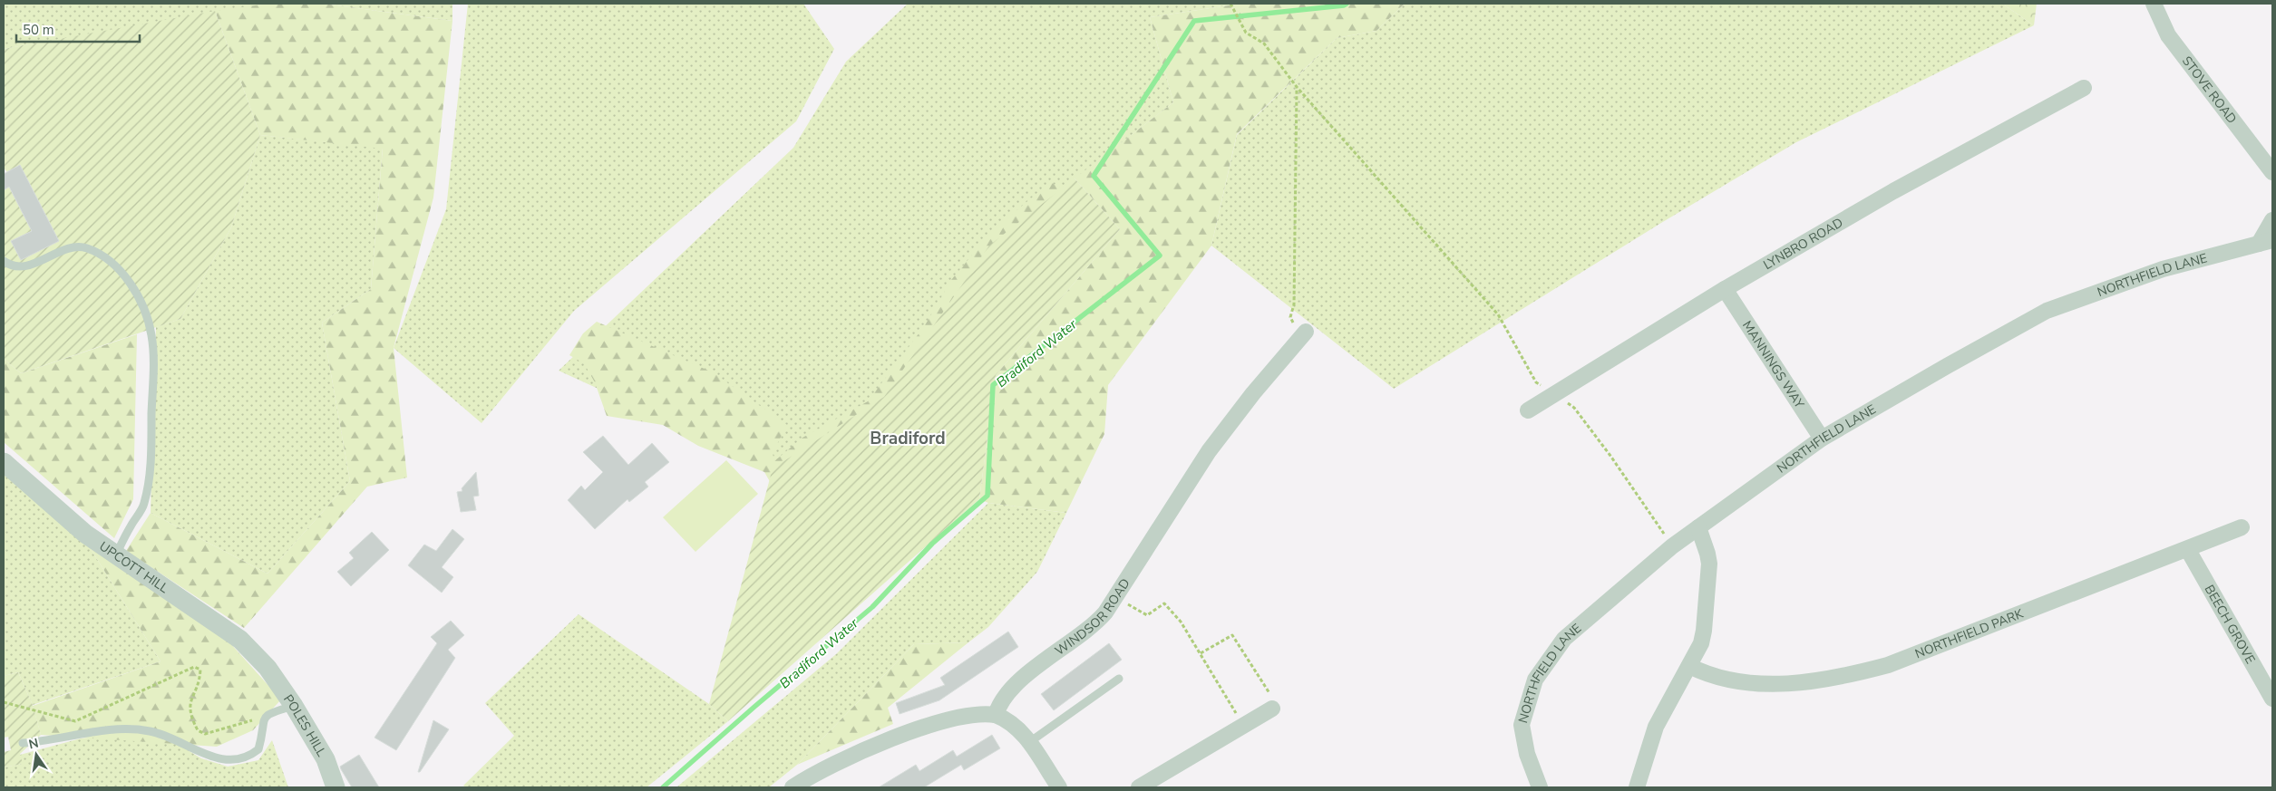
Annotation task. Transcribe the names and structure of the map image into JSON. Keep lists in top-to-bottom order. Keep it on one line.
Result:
{"streets":{"street":["STOVE ROAD","LYNBRO ROAD","NORTHFIELD LANE","MANNINGS WAY","UPCOTT HILL","WINDSOR ROAD","BEECH GROVE","NORTHFIELD PARK","POLES HILL"]},"crossings":[["LYNBRO ROAD","MANNINGS WAY"],["NORTHFIELD LANE","MANNINGS WAY"],["UPCOTT HILL","POLES HILL"],["BEECH GROVE","NORTHFIELD PARK"]],"districts":["Bradiford"],"water":["Bradiford Water"],"scale_bar":"50 m","north":"top"}
